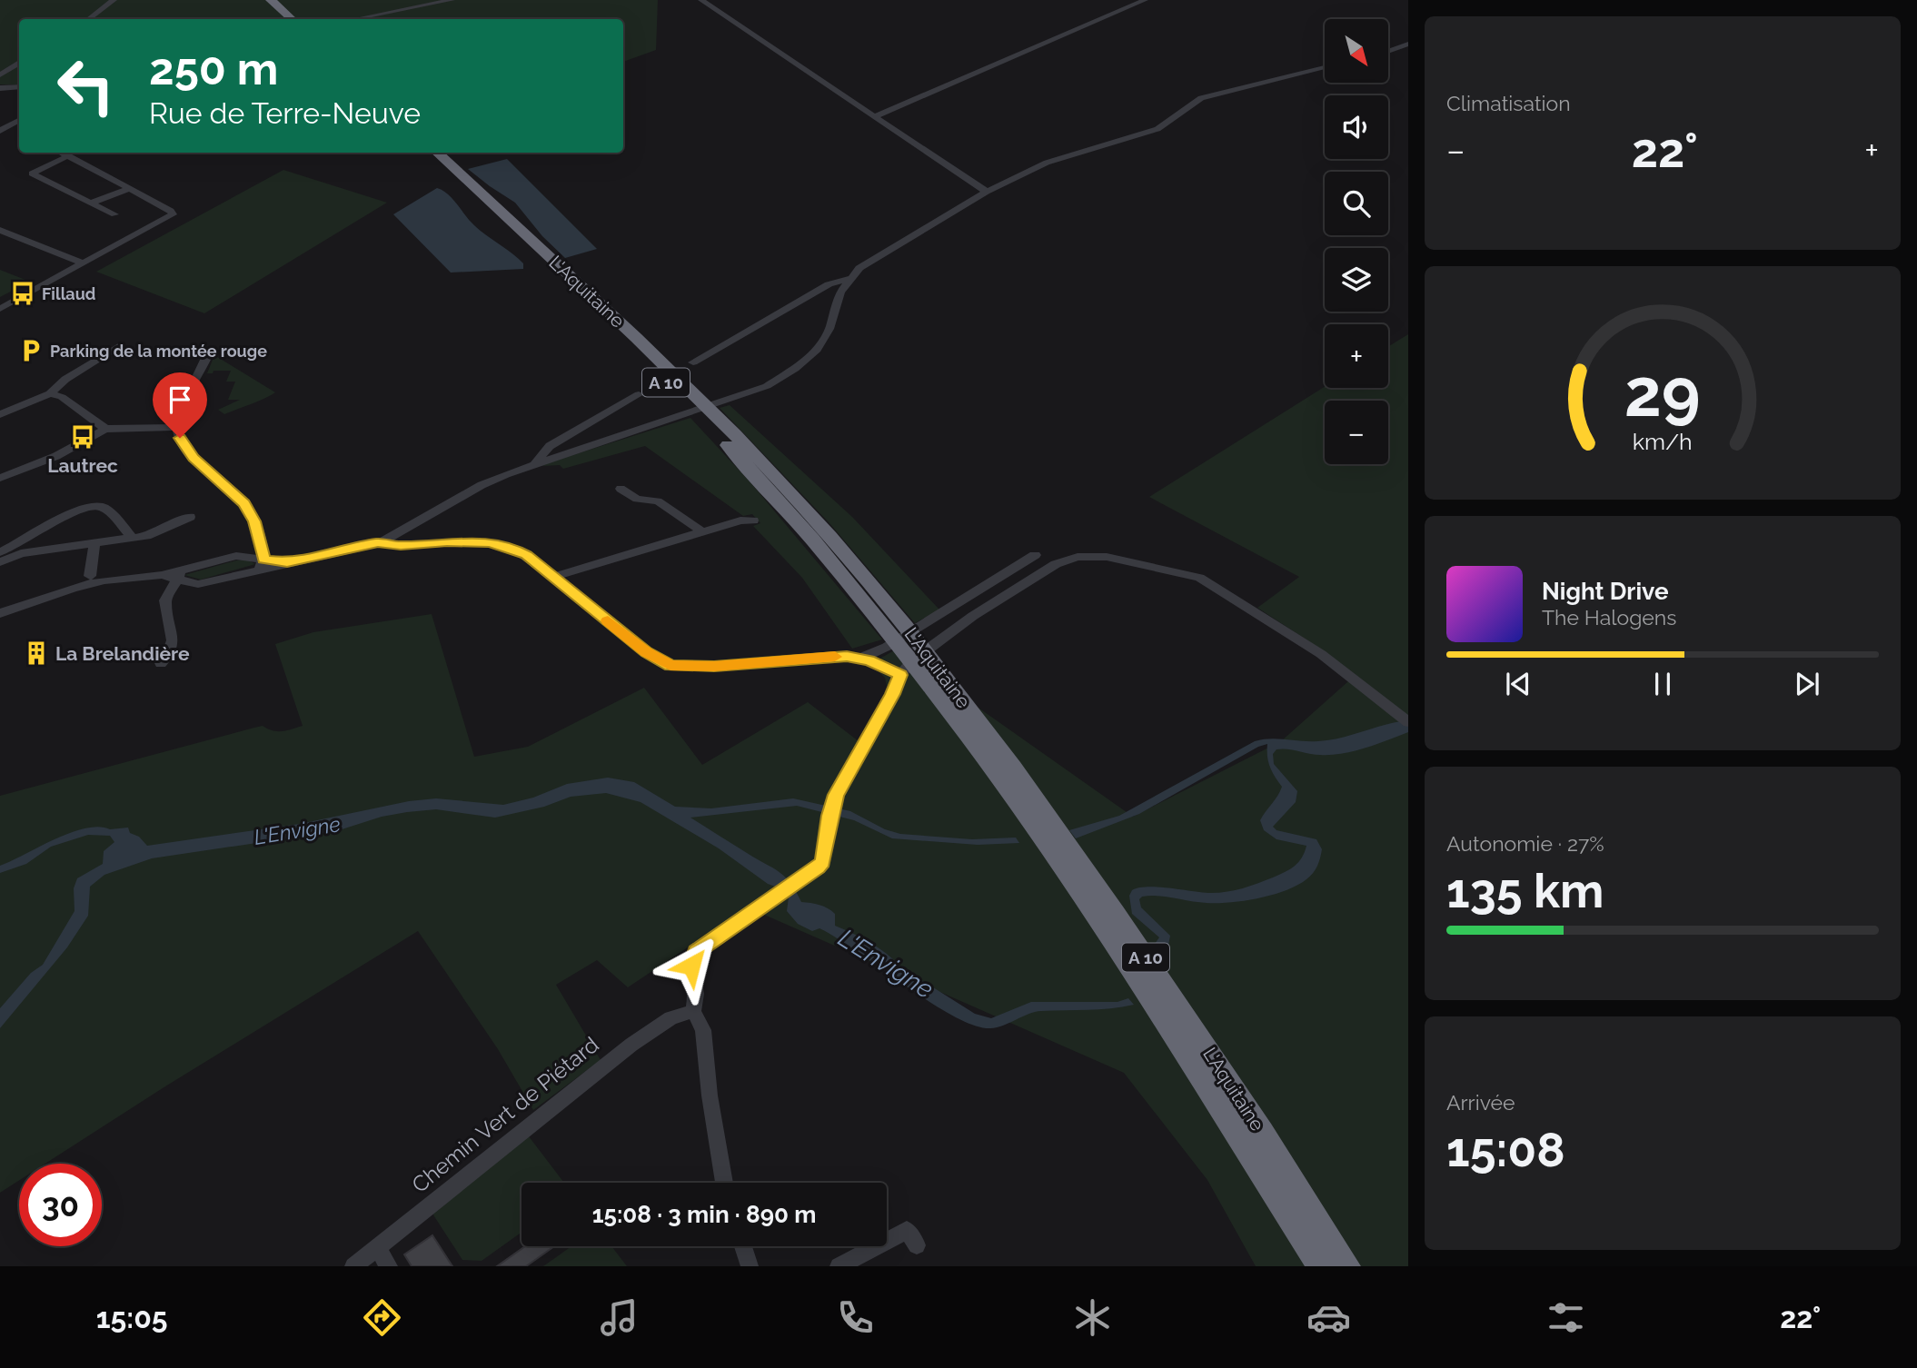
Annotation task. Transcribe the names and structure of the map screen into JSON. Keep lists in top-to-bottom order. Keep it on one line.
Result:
{"streets":{"highway":["L'Aquitaine","A 10"],"street":["Chemin Vert de Piétard"]},"water":["L'Envigne"],"places":{"bus stop":["Fillaud","Lautrec"],"parking":["Parking de la montée rouge"],"building":["La Brelandière"]},"north":"bottom right","page":{"tile":["Climatisation",["Autonomie · 27%","135 km"],["Arrivée","15:08"]],"map_buttons":["+","−"],"turn":["250 m","Rue de Terre-Neuve"],"heat":["−","22°","+"],"song":["Night Drive","The Halogens"],"limit":"30","trip":"15:08 · 3 min · 890 m","tabs":["15:05","22°"],"gauge":["29","km/h"]}}
